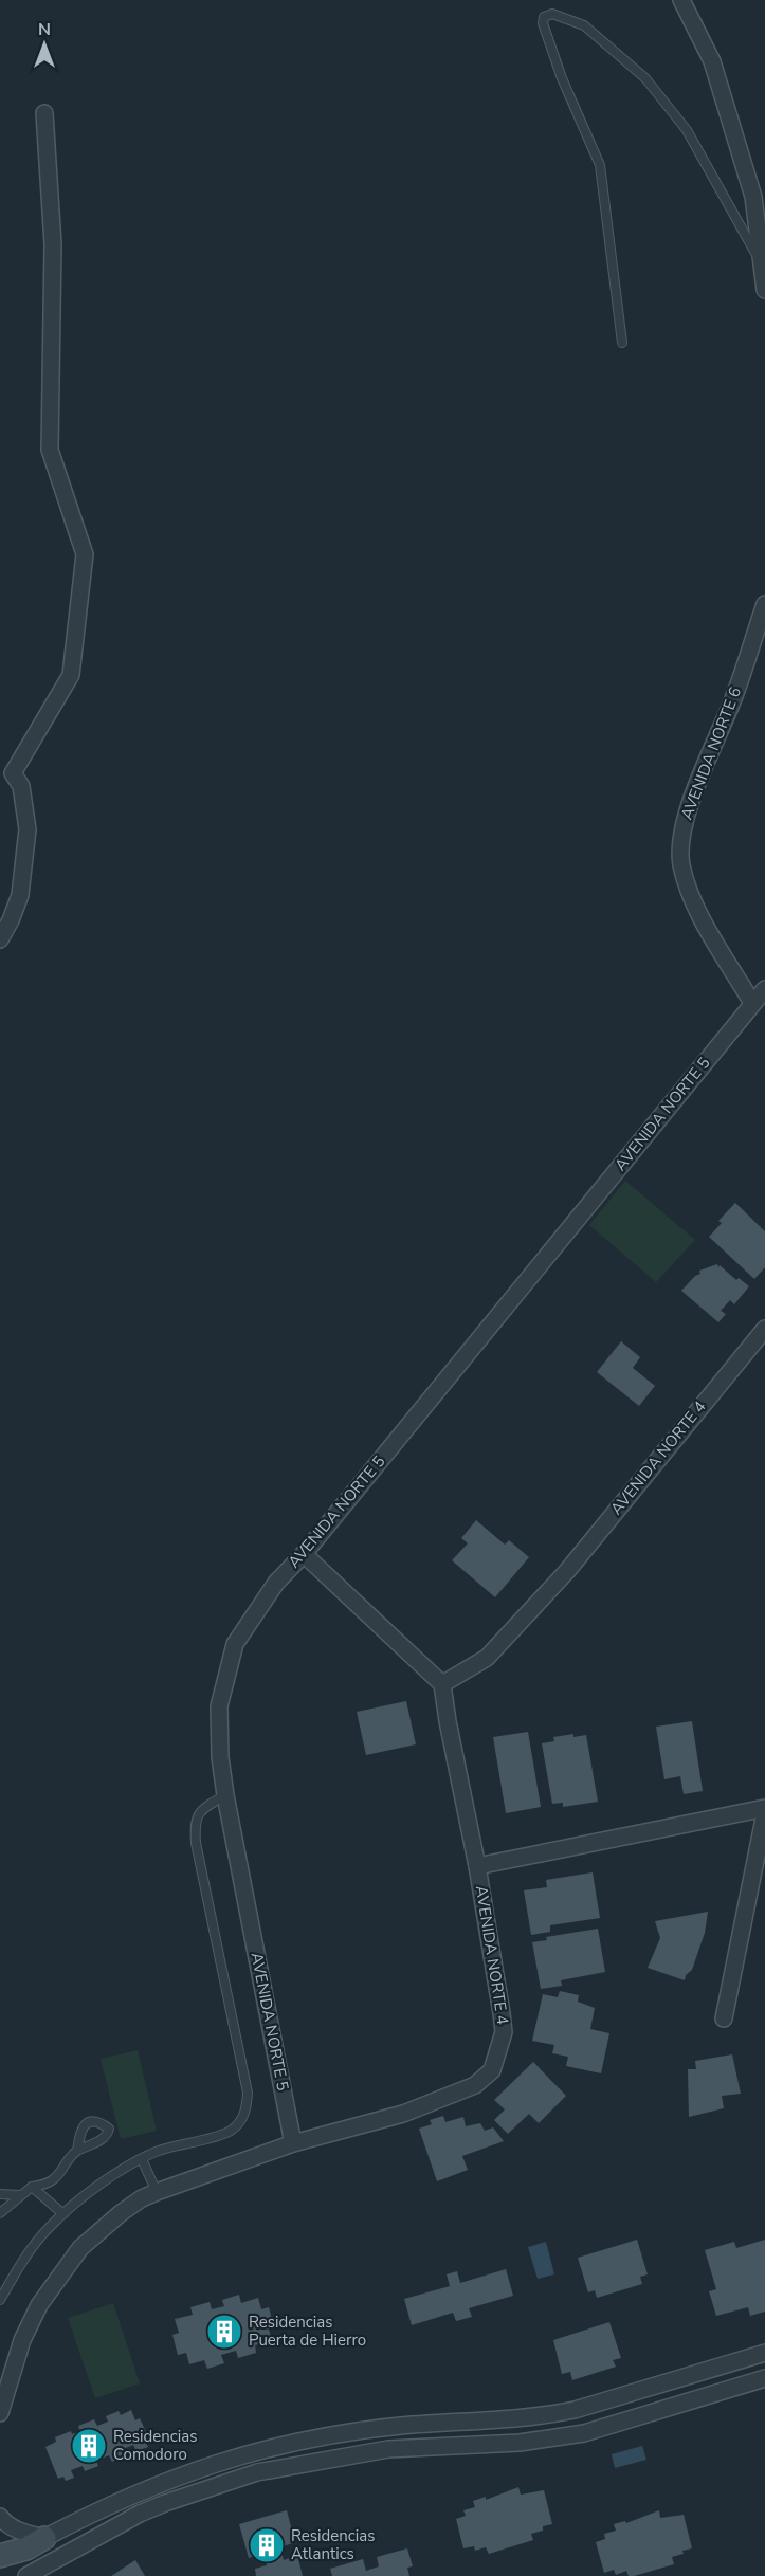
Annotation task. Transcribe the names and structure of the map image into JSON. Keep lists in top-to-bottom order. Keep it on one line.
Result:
{"streets":{"street":["AVENIDA NORTE 6","AVENIDA NORTE 5","AVENIDA NORTE 4"]},"crossings":[["AVENIDA NORTE 6","AVENIDA NORTE 5"],["AVENIDA NORTE 5","AVENIDA NORTE 4"]],"places":{"building":["Residencias Puerta de Hierro","Residencias Comodoro","Residencias Atlantics"]},"north":"top"}
